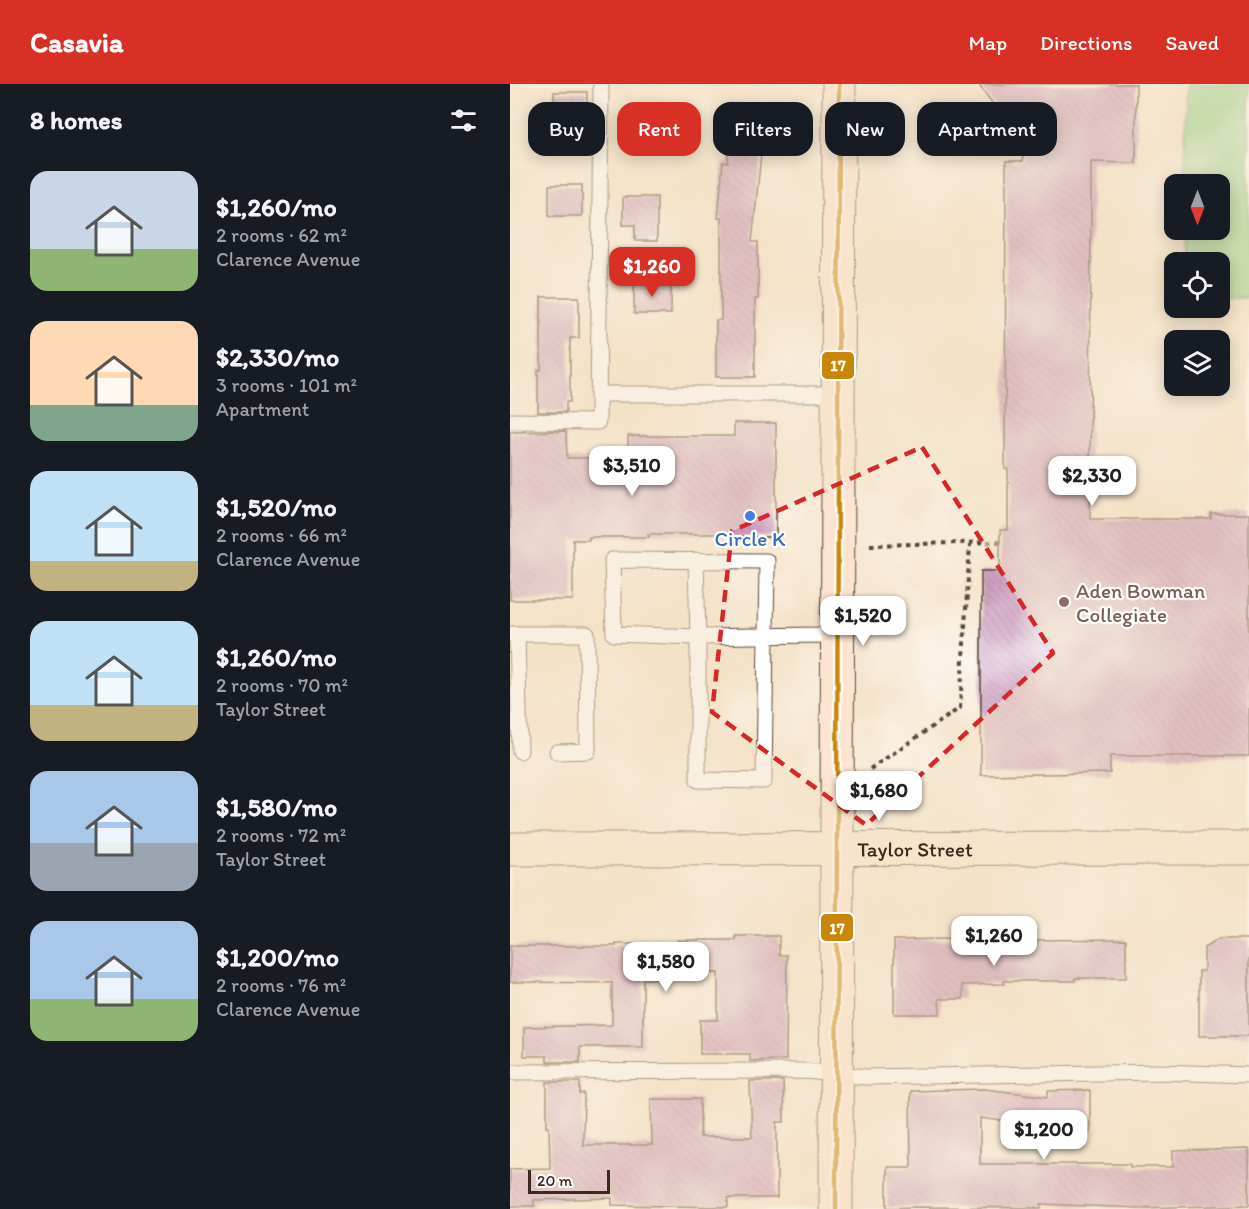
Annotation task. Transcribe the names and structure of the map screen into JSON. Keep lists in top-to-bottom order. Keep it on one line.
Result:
{"streets":{"main road":["Taylor Street"]},"places":["Circle K","Aden Bowman Collegiate"],"lines":["transit line 17"],"scale_bar":"20 m","north":"bottom","page":{"header":"Casavia","nav":["Map","Directions","Saved"],"heading":"8 homes","chip":["Buy","Rent","Filters","New","Apartment"],"list":[{"name":"$1,260/mo","note":"2 rooms · 62 m² · Clarence Avenue"},{"name":"$2,330/mo","note":"3 rooms · 101 m² · Apartment"},{"name":"$1,520/mo","note":"2 rooms · 66 m² · Clarence Avenue"},{"name":"$1,260/mo","note":"2 rooms · 70 m² · Taylor Street"},{"name":"$1,580/mo","note":"2 rooms · 72 m² · Taylor Street"},{"name":"$1,200/mo","note":"2 rooms · 76 m² · Clarence Avenue"}],"price":["$1,260","$3,510","$2,330","$1,520","$1,680","$1,260","$1,580","$1,200"],"scale":"20 m"}}
